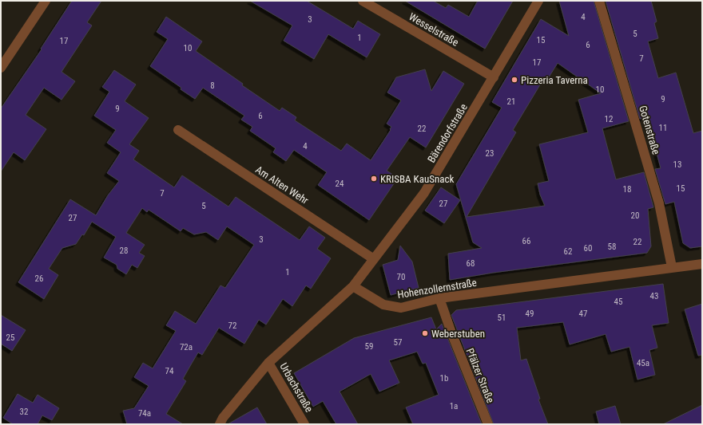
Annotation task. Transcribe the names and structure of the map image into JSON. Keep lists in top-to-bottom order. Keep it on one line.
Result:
{"streets":{"street":["Wesselstraße","Gotenstraße","Bärendorfstraße","Am Alten Wehr","Hohenzollernstraße","Pfälzer Straße","Urbachstraße"]},"crossings":[["Wesselstraße","Bärendorfstraße"],["Gotenstraße","Hohenzollernstraße"],["Bärendorfstraße","Am Alten Wehr"],["Bärendorfstraße","Hohenzollernstraße"],["Hohenzollernstraße","Pfälzer Straße"]],"places":["Pizzeria Taverna","KRISBA KauSnack","Weberstuben"],"house_numbers":["4","3","5","1","15","17","6","10","7","17","8","10","9","21","9","6","12","11","22","4","23","13","24","15","18","7","27","5","20","27","3","66","22","58","60","28","62","68","1","70","26","43","45","49","47","51","72","25","57","59","72a","45a","74","1b","1a","32","74a"]}
